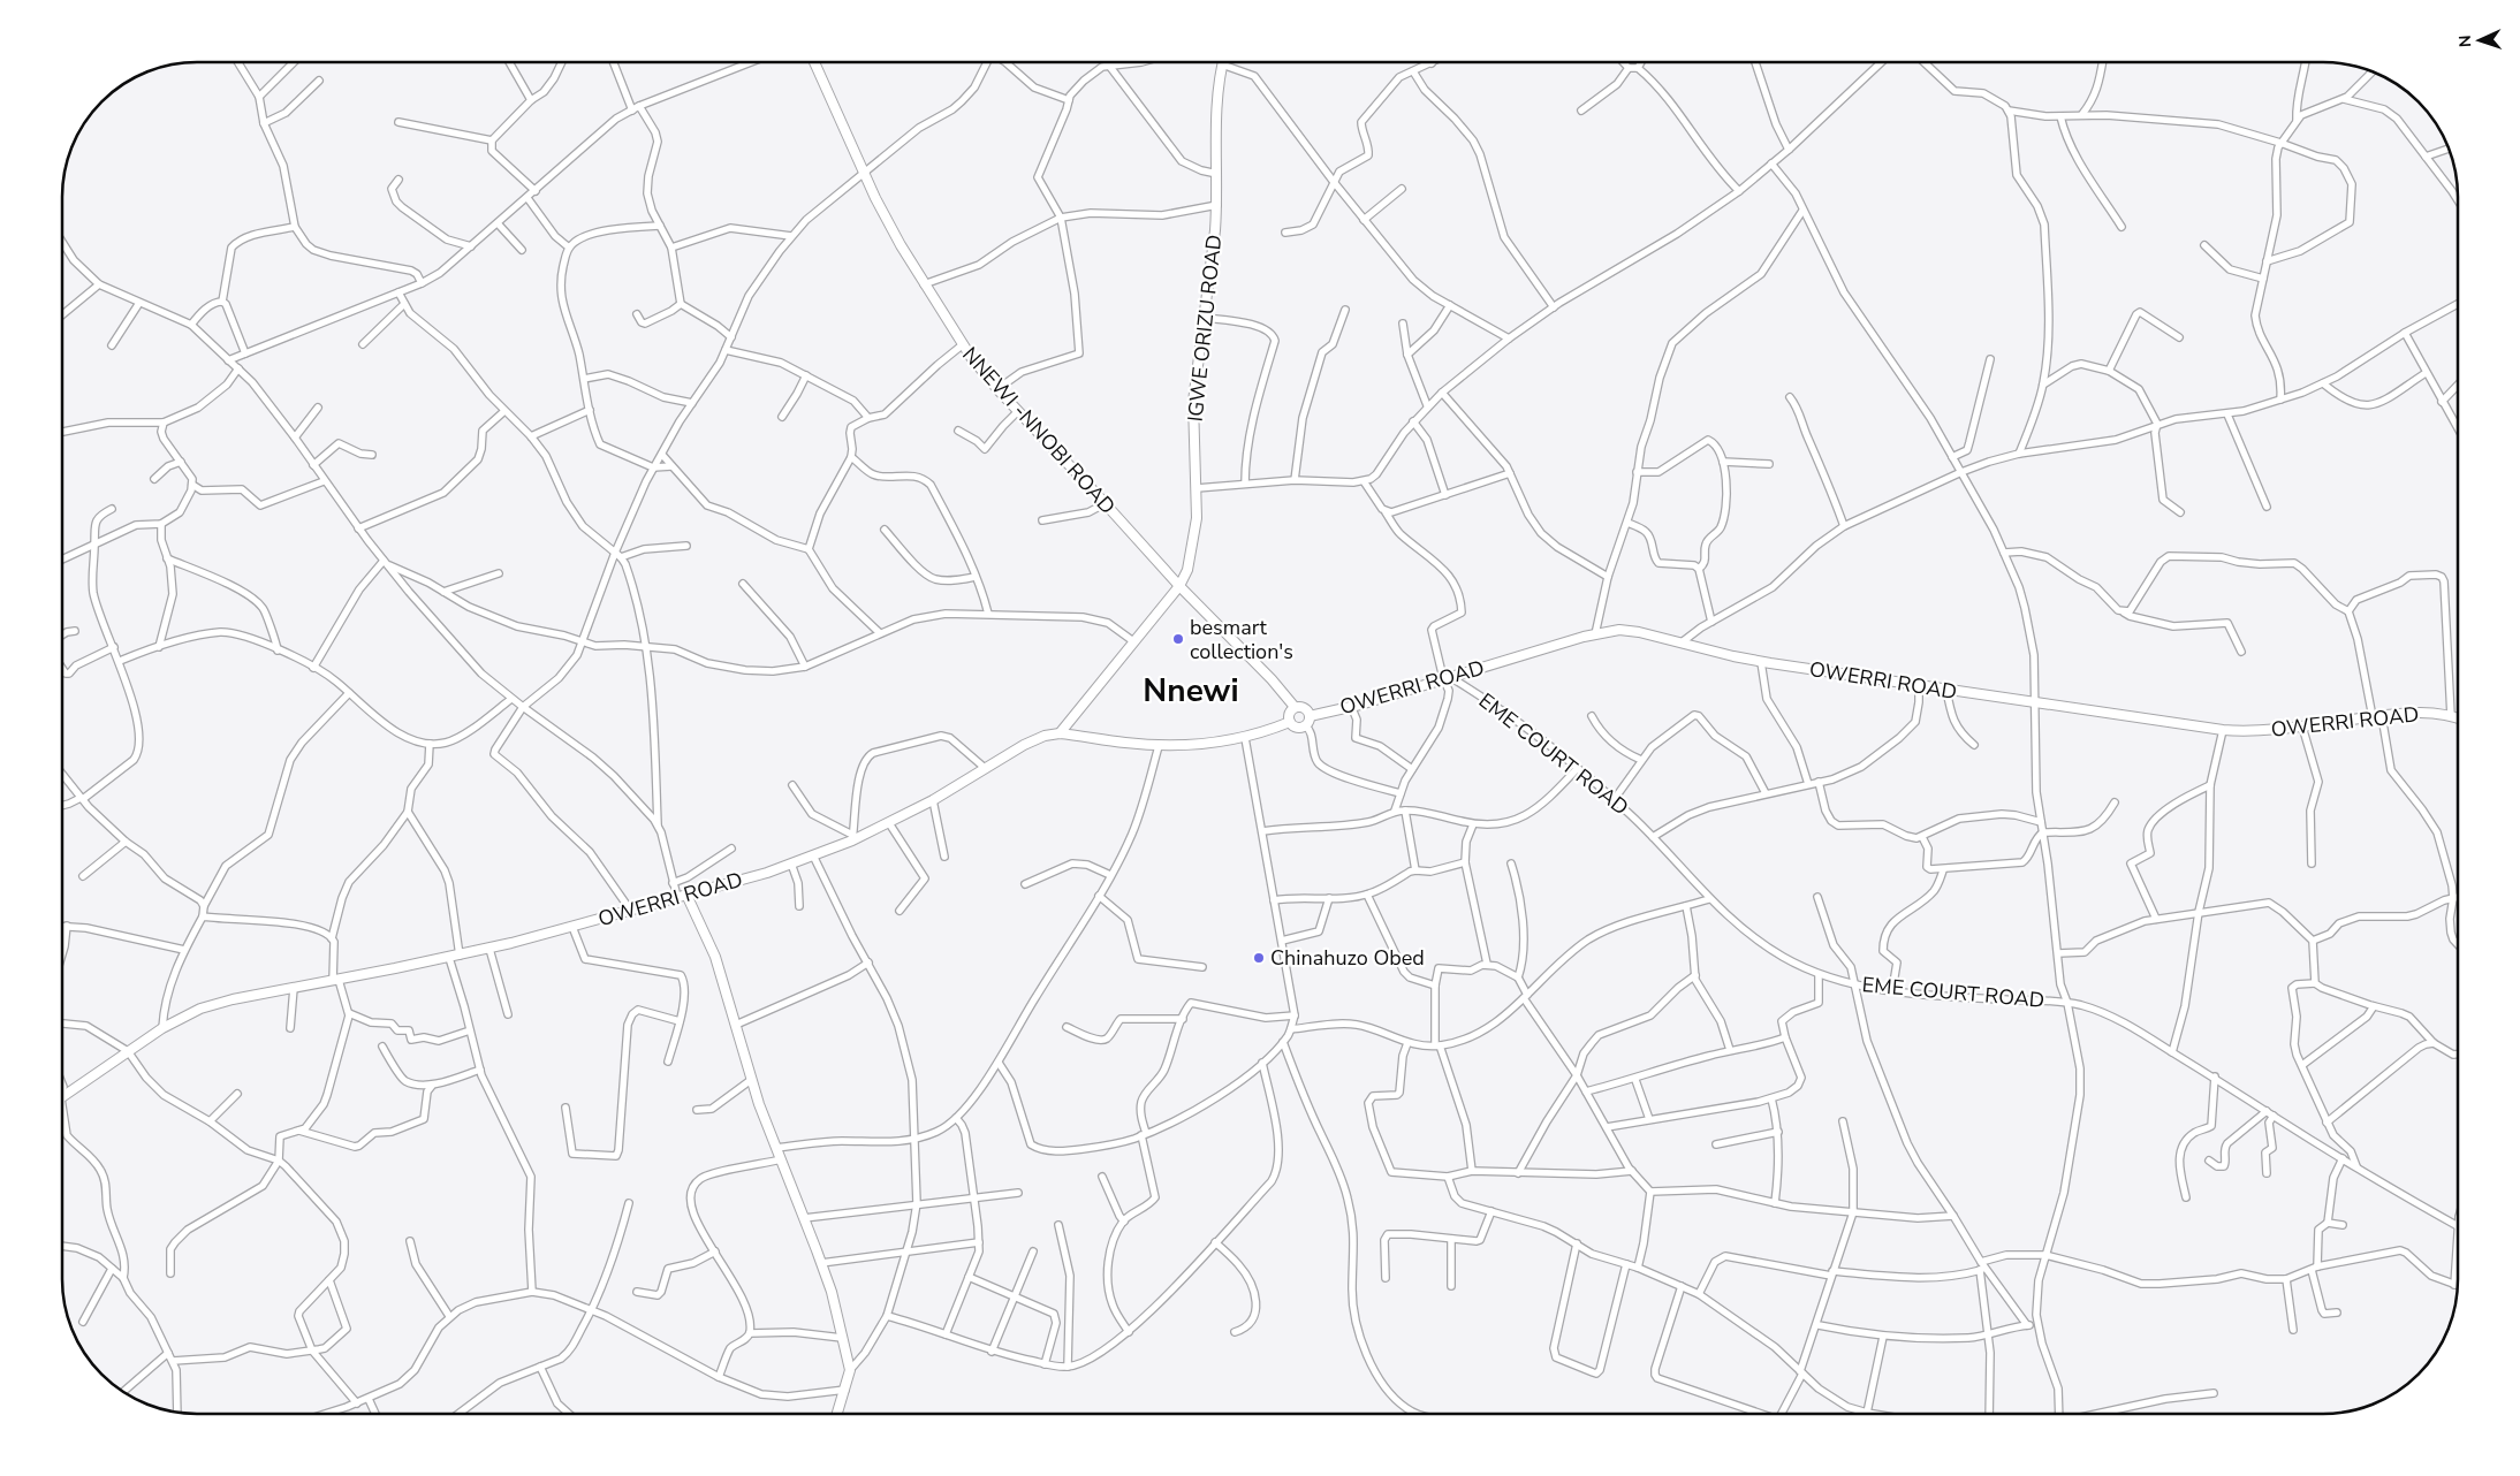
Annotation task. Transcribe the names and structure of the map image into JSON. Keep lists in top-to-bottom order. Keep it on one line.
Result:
{"streets":{"main road":["IGWE ORIZU ROAD","NNEWI -NNOBI ROAD","OWERRI ROAD"],"street":["EME COURT ROAD"]},"crossings":[["IGWE ORIZU ROAD","NNEWI -NNOBI ROAD"],["IGWE ORIZU ROAD","OWERRI ROAD"],["NNEWI -NNOBI ROAD","OWERRI ROAD"],["OWERRI ROAD","EME COURT ROAD"]],"districts":["Nnewi"],"places":["besmart collection's","Chinahuzo Obed"],"north":"left"}
